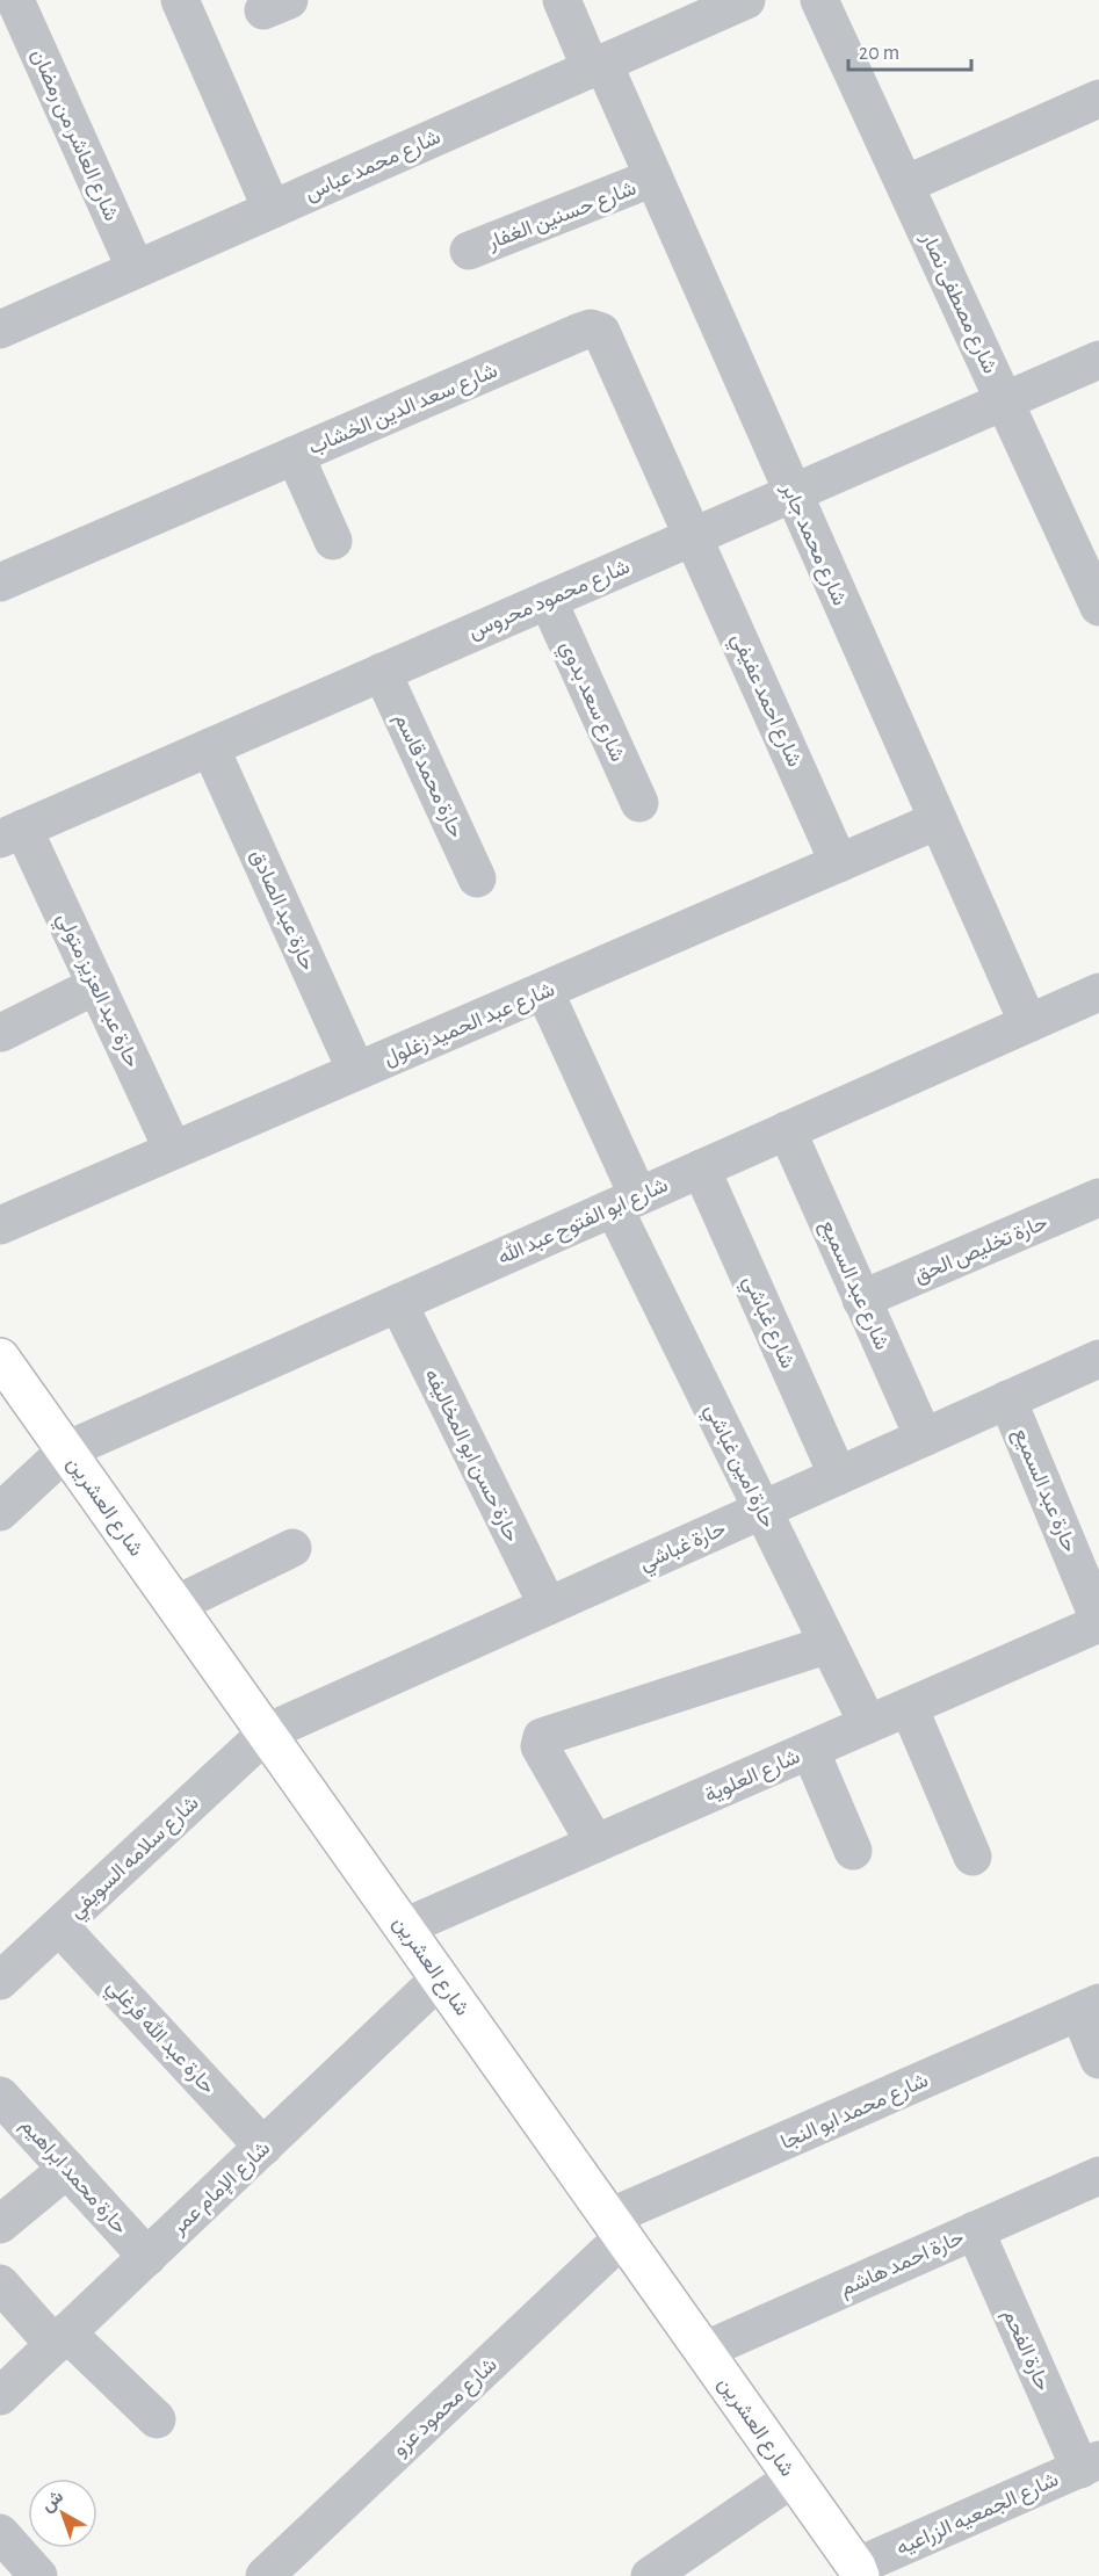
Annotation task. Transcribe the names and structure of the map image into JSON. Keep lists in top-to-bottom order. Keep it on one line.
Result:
{"streets":{"main road":["شارع العشرين"],"street":["شارع العاشر من رمضان","شارع محمد عباس","شارع حسنين الغفار","شارع مصطفى نصار","شارع سعد الدين الخشاب","شارع محمد جابر","شارع محمود محروس","شارع احمد عفيفي","شارع سعد بدوي","حارة محمد قاسم","حارة عبد الصادق","حارة عبد العزيز متولي","شارع عبد الحميد زغلول","شارع ابو الفتوح عبد الله","حارة تخليص الحق","شارع عبد السميع","شارع غباشي","حارة حسن ابو المخاليفه","حارة امين غباشي","حارة عبد السميع","حارة غباشي","شارع العلوية","شارع سلامه السويفي","حارة عبد الله فرغلي","شارع محمد ابو النجا","حارة محمد ابراهيم","شارع الإمام عمر","حارة احمد هاشم","حارة الفحم","شارع محمود عزو","شارع الجمعيه الزراعيه"]},"crossings":[["شارع العاشر من رمضان","شارع محمد عباس"],["شارع محمد عباس","شارع محمد جابر"],["شارع حسنين الغفار","شارع محمد جابر"],["شارع مصطفى نصار","شارع محمود محروس"],["شارع سعد الدين الخشاب","شارع محمود محروس"],["شارع سعد الدين الخشاب","شارع احمد عفيفي"],["شارع محمد جابر","شارع محمود محروس"],["شارع محمد جابر","شارع عبد الحميد زغلول"],["شارع محمد جابر","شارع ابو الفتوح عبد الله"],["شارع محمود محروس","شارع احمد عفيفي"],["شارع محمود محروس","شارع سعد بدوي"],["شارع محمود محروس","حارة محمد قاسم"],["شارع محمود محروس","حارة عبد الصادق"],["شارع محمود محروس","حارة عبد العزيز متولي"],["شارع احمد عفيفي","شارع عبد الحميد زغلول"],["حارة عبد الصادق","شارع عبد الحميد زغلول"],["حارة عبد العزيز متولي","شارع عبد الحميد زغلول"],["شارع عبد الحميد زغلول","حارة امين غباشي"],["شارع ابو الفتوح عبد الله","شارع عبد السميع"],["شارع ابو الفتوح عبد الله","شارع غباشي"],["شارع ابو الفتوح عبد الله","حارة حسن ابو المخاليفه"],["شارع ابو الفتوح عبد الله","حارة امين غباشي"],["شارع ابو الفتوح عبد الله","شارع العشرين"],["حارة تخليص الحق","شارع عبد السميع"],["شارع عبد السميع","حارة غباشي"],["شارع غباشي","حارة غباشي"],["حارة حسن ابو المخاليفه","حارة غباشي"],["حارة امين غباشي","حارة غباشي"],["حارة امين غباشي","شارع العلوية"],["حارة عبد السميع","حارة غباشي"],["حارة عبد السميع","شارع العلوية"],["شارع العشرين","حارة غباشي"],["شارع العشرين","شارع العلوية"],["شارع العشرين","شارع سلامه السويفي"],["شارع العشرين","شارع محمد ابو النجا"],["شارع العشرين","شارع الإمام عمر"],["شارع العشرين","حارة احمد هاشم"],["شارع العشرين","شارع محمود عزو"],["شارع العشرين","شارع الجمعيه الزراعيه"],["حارة غباشي","شارع سلامه السويفي"],["شارع سلامه السويفي","حارة عبد الله فرغلي"],["حارة عبد الله فرغلي","شارع الإمام عمر"],["شارع محمد ابو النجا","شارع محمود عزو"],["حارة محمد ابراهيم","شارع الإمام عمر"],["حارة احمد هاشم","حارة الفحم"],["حارة الفحم","شارع الجمعيه الزراعيه"]],"scale_bar":"20 m","north":"top left"}
